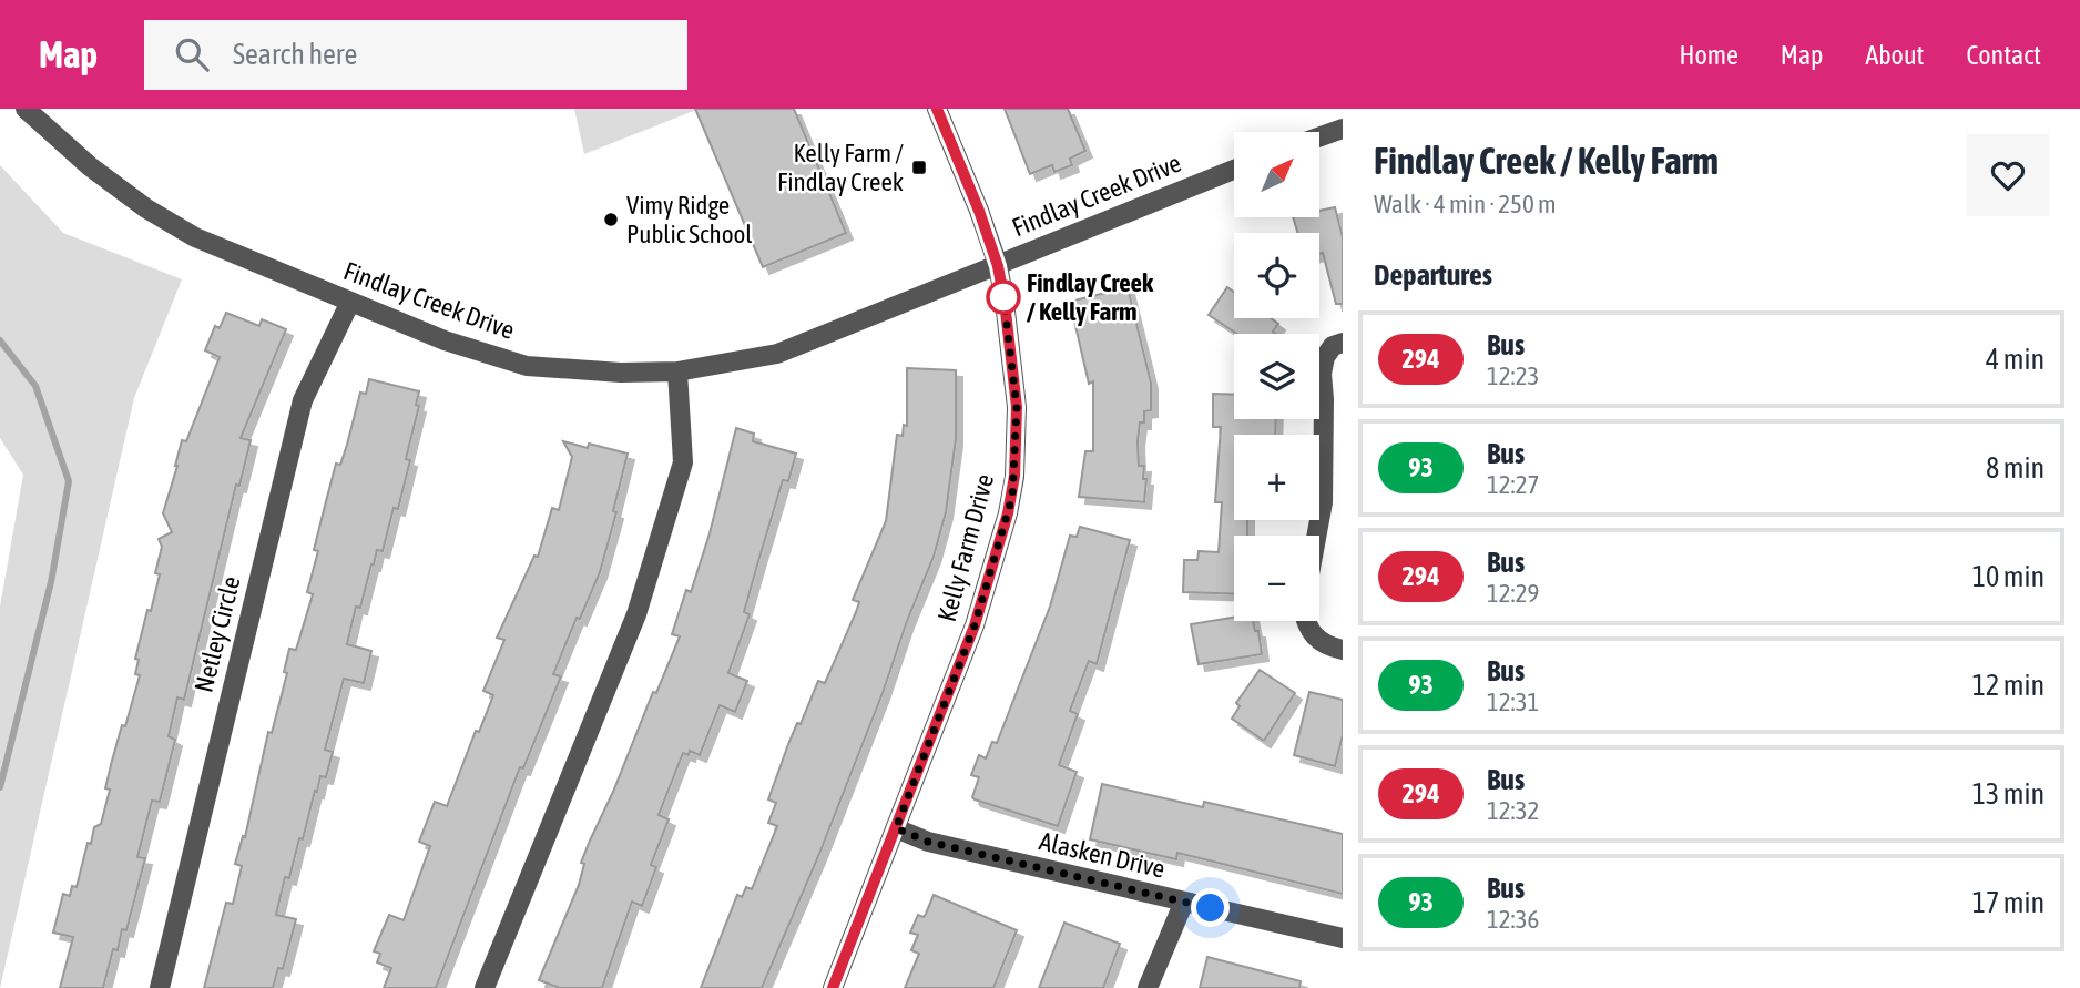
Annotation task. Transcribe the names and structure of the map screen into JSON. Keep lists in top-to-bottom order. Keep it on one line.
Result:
{"streets":{"street":["Findlay Creek Drive","Kelly Farm Drive","Netley Circle","Alasken Drive"]},"crossings":[["Findlay Creek Drive","Kelly Farm Drive"],["Findlay Creek Drive","Netley Circle"],["Kelly Farm Drive","Alasken Drive"]],"places":{"transit":["Kelly Farm / Findlay Creek"],"other":["Vimy Ridge Public School","Findlay Creek / Kelly Farm"]},"lines":["bus line 294"],"north":"top right","page":{"header":"Map","search":"Search here","nav":["Home","Map","About","Contact"],"heading":[["Findlay Creek / Kelly Farm","Walk · 4 min · 250 m"],"Departures"],"map_buttons":["+","−"],"list":[{"mark":"294","name":"Bus","note":"12:23","value":"4 min"},{"mark":"93","name":"Bus","note":"12:27","value":"8 min"},{"mark":"294","name":"Bus","note":"12:29","value":"10 min"},{"mark":"93","name":"Bus","note":"12:31","value":"12 min"},{"mark":"294","name":"Bus","note":"12:32","value":"13 min"},{"mark":"93","name":"Bus","note":"12:36","value":"17 min"}]}}
